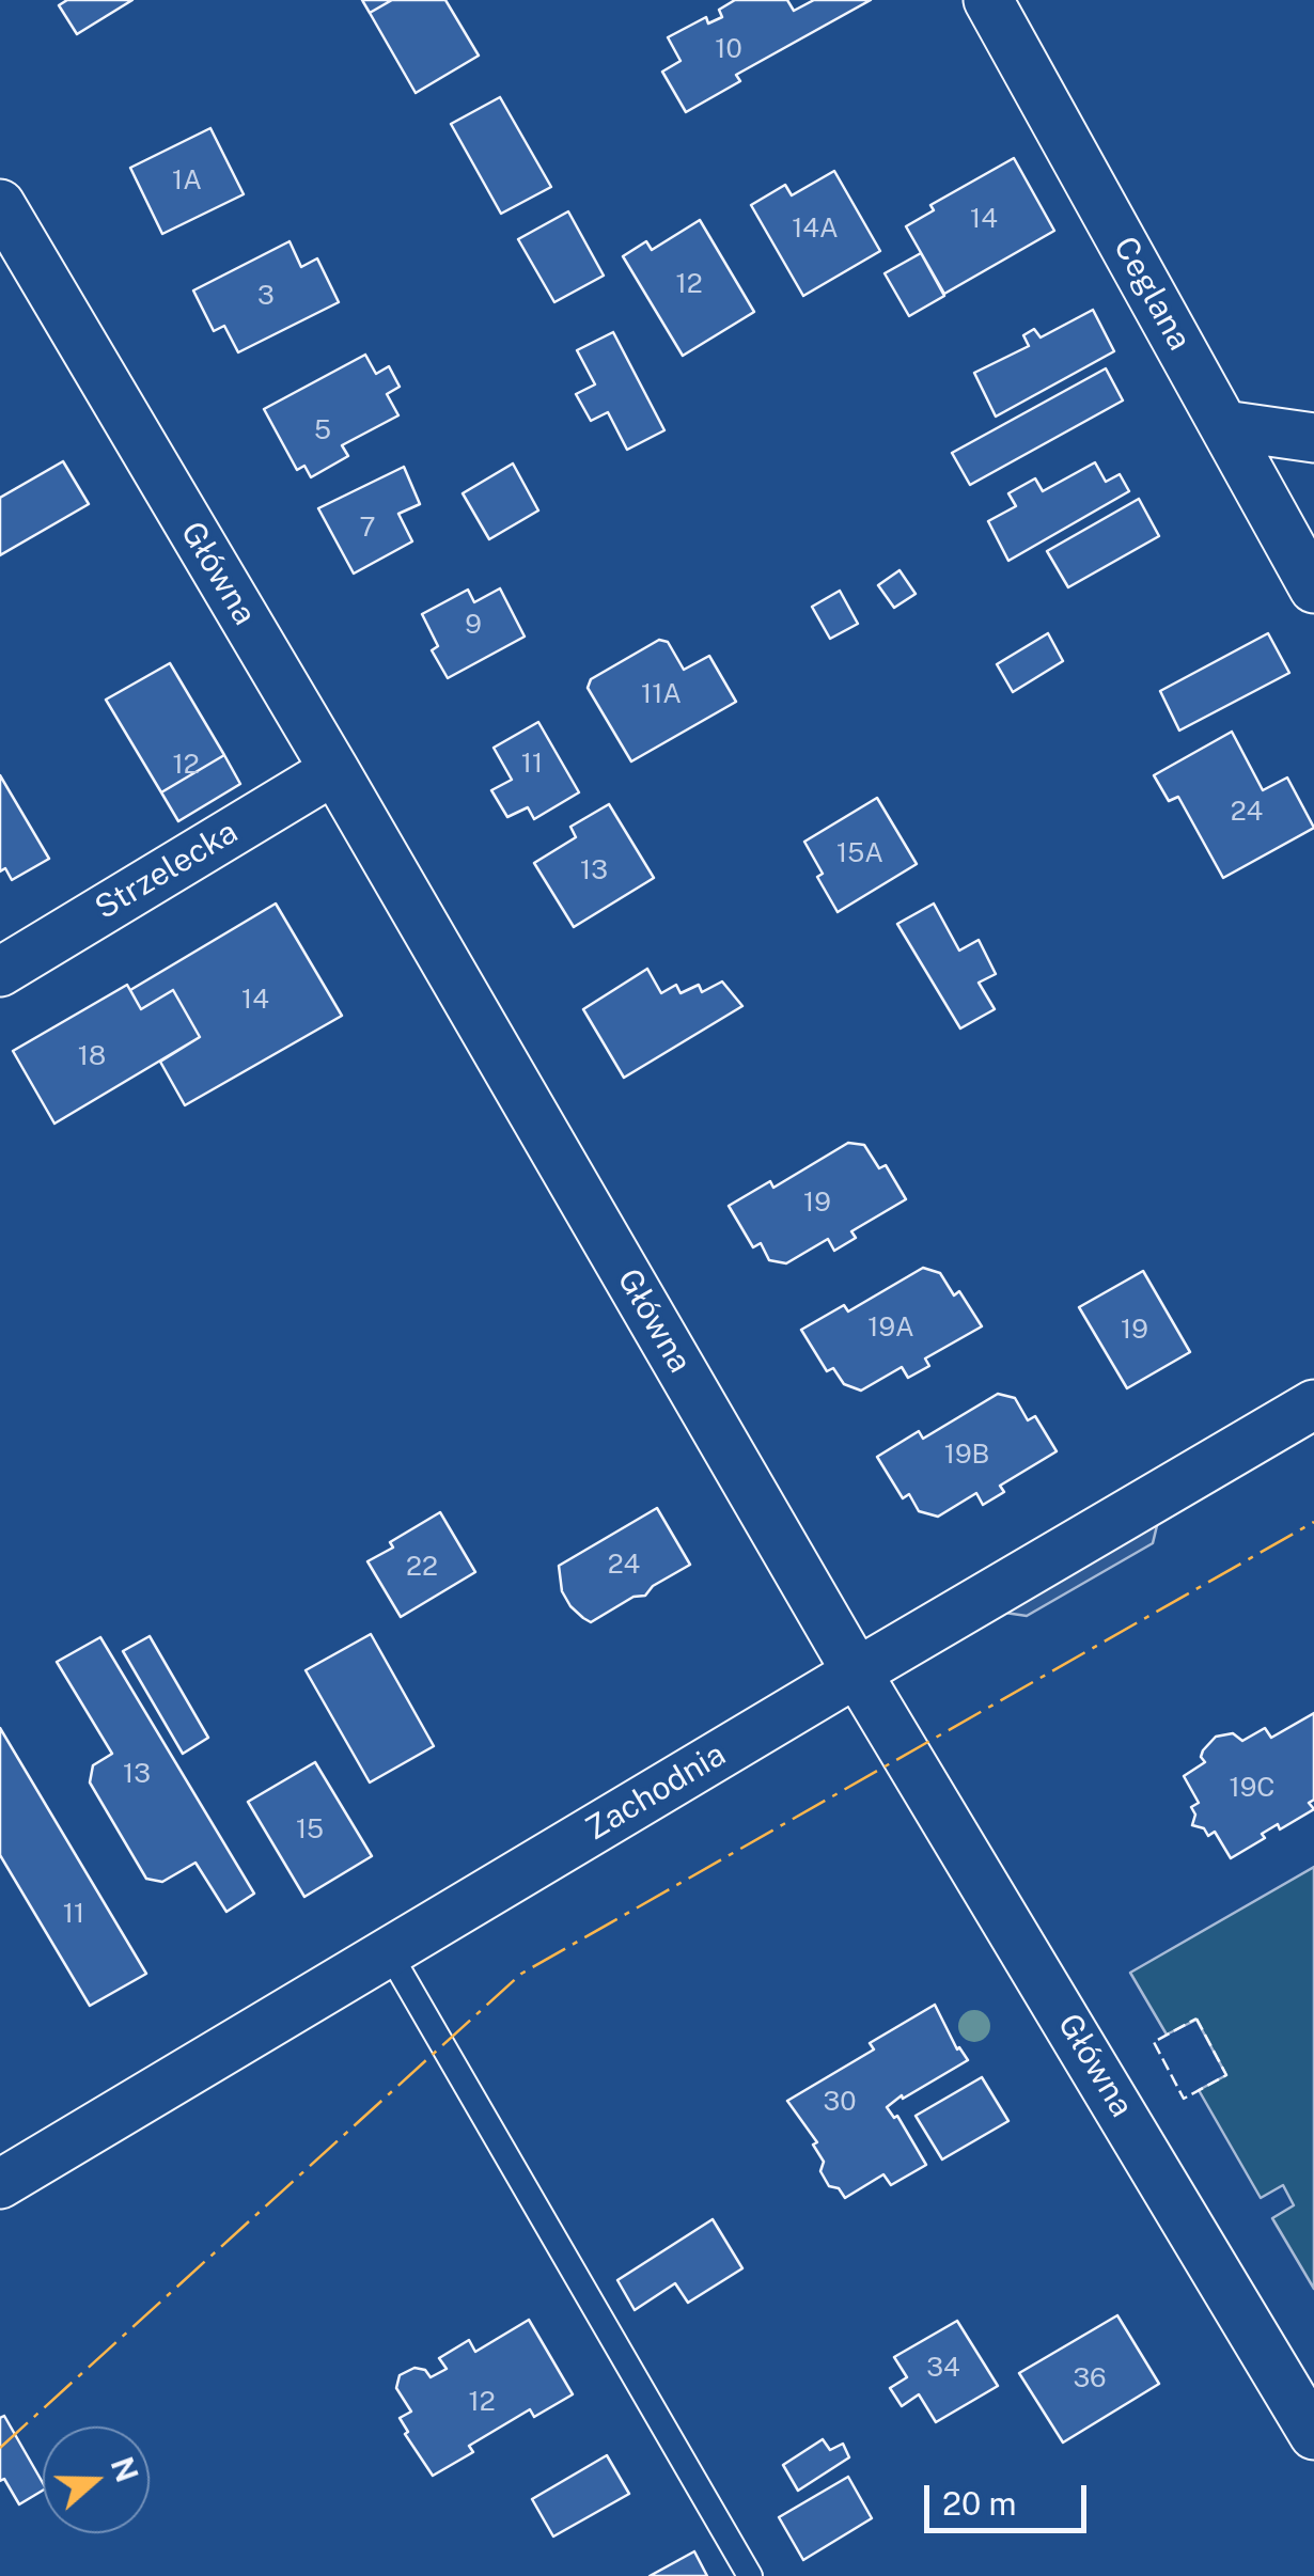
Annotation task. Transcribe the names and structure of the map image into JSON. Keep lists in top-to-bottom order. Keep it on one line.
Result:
{"streets":{"street":["Ceglana","Główna","Strzelecka","Zachodnia"]},"crossings":[["Główna","Strzelecka"],["Główna","Zachodnia"]],"house_numbers":["10","1A","14","14A","12","3","5","7","9","11A","11","12","24","15A","13","14","18","19","19A","19","19B","24","22","13","19C","15","11","30","34","36","12"],"scale_bar":"20 m","north":"right"}
